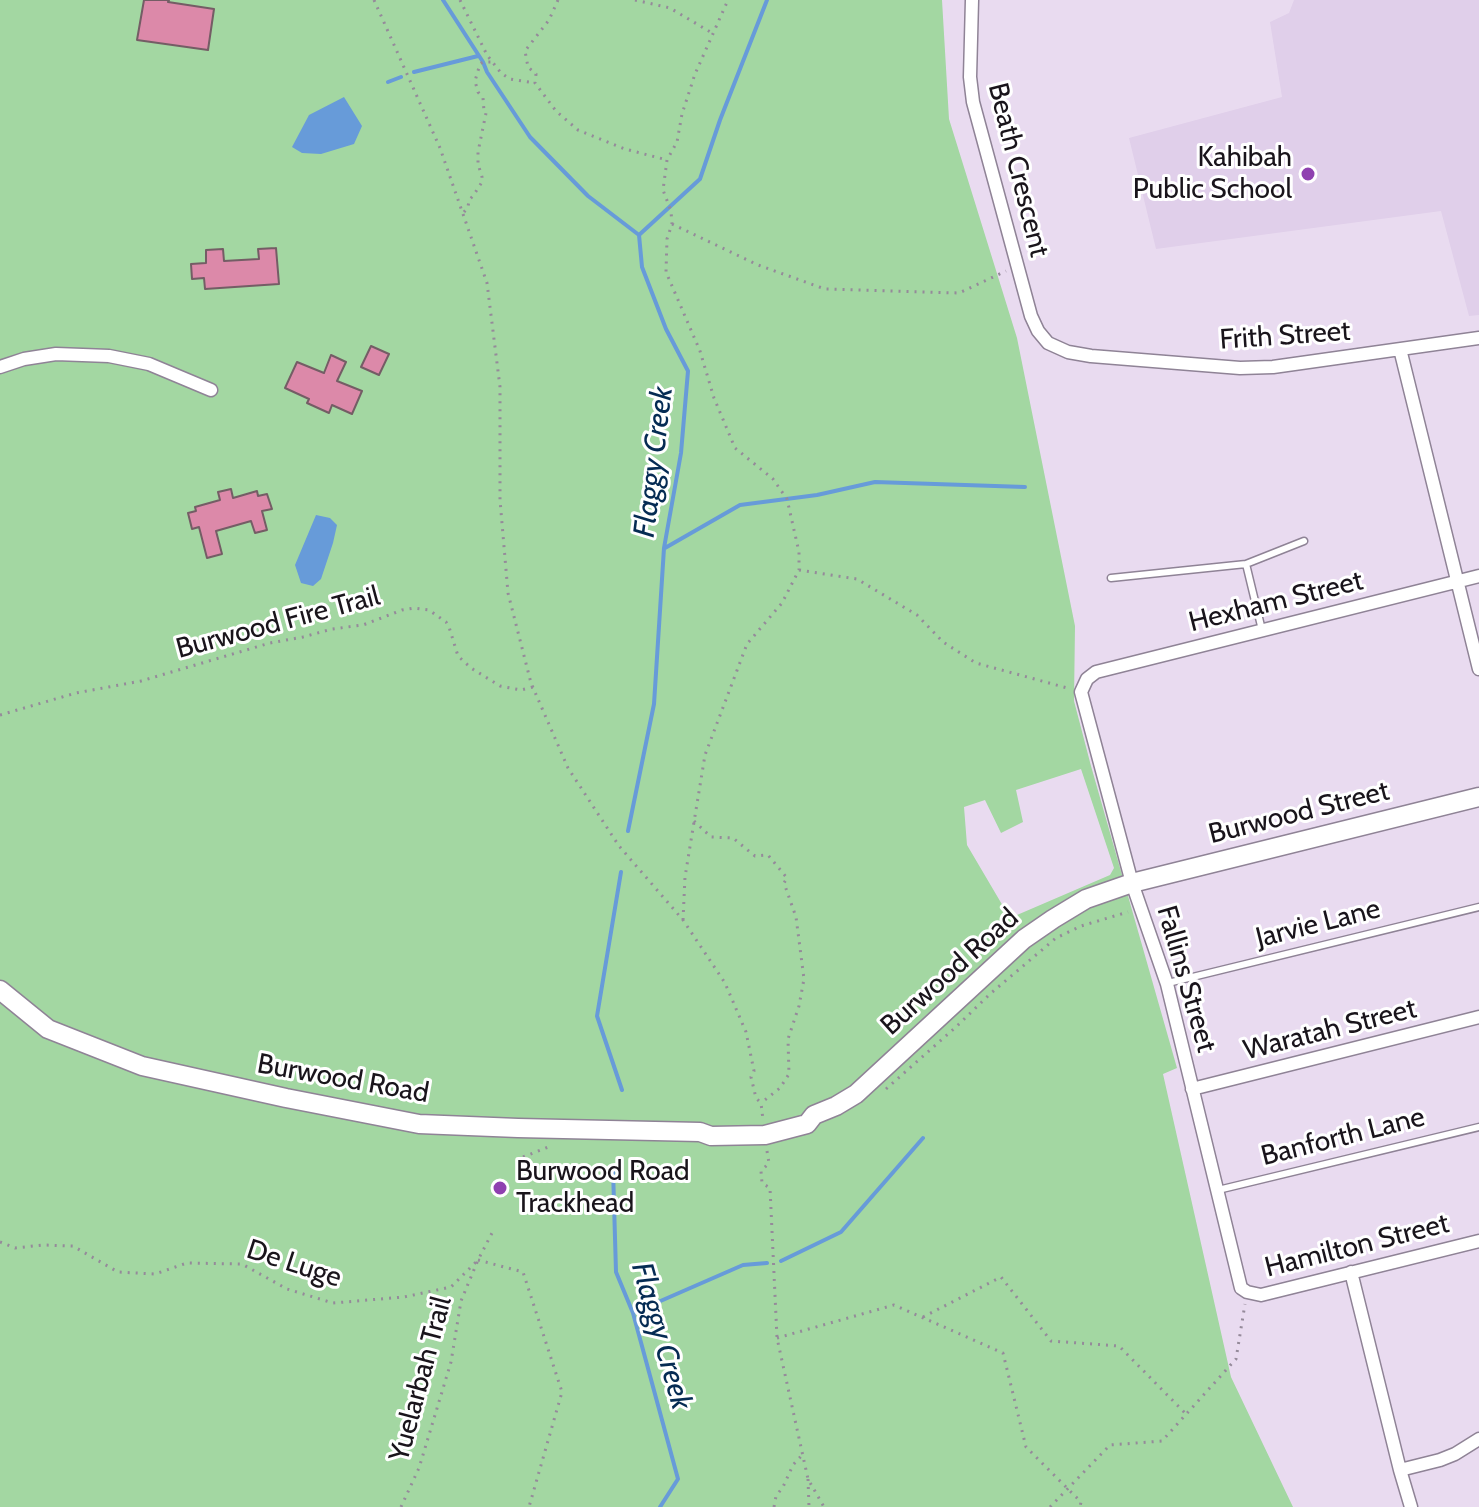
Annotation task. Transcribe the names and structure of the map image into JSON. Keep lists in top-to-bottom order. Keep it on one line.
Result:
{"streets":{"main road":["Burwood Street","Burwood Road"],"street":["Beath Crescent","Frith Street","Hexham Street","Fallins Street","Waratah Street","Hamilton Street"],"lane":["Jarvie Lane","Banforth Lane"],"path":["Burwood Fire Trail","De Luge","Yuelarbah Trail"]},"crossings":[["Beath Crescent","Frith Street"],["Hexham Street","Fallins Street"],["Burwood Street","Burwood Road"],["Burwood Street","Fallins Street"],["Jarvie Lane","Fallins Street"],["Burwood Road","Fallins Street"],["Fallins Street","Waratah Street"],["Fallins Street","Banforth Lane"],["Fallins Street","Hamilton Street"],["De Luge","Yuelarbah Trail"]],"water":["Flaggy Creek"],"places":["Kahibah Public School","Burwood Road Trackhead"]}
